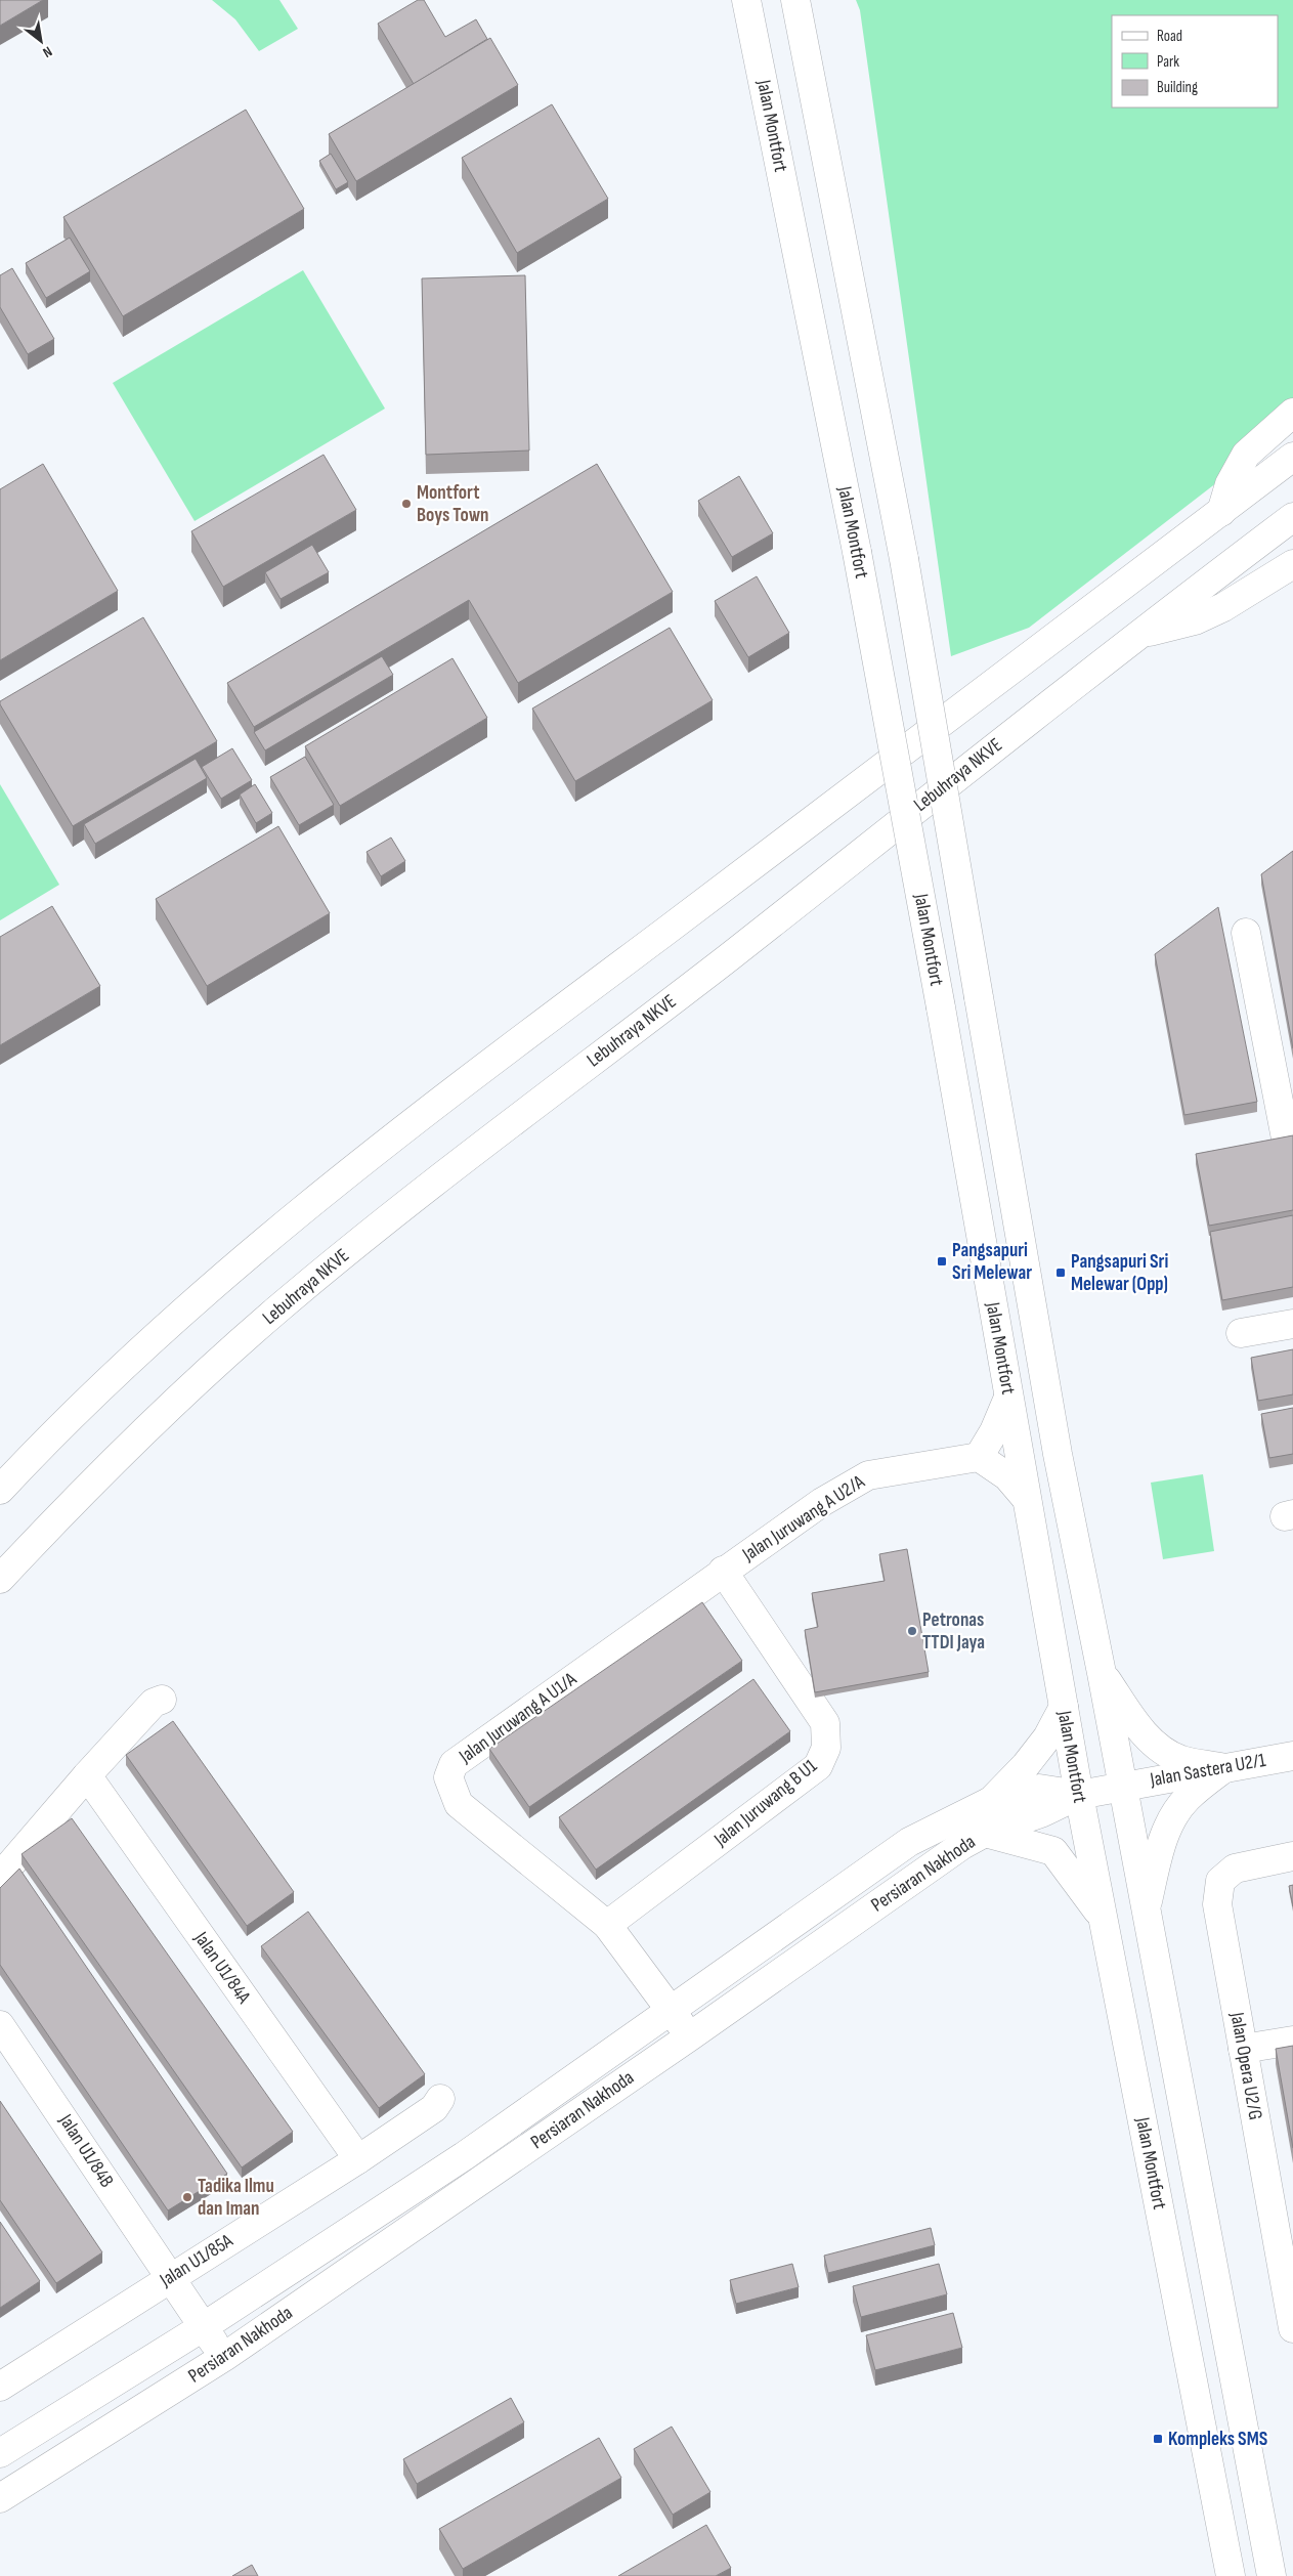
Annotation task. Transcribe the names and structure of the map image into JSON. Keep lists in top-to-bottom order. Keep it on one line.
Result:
{"streets":{"main road":["Jalan Montfort","Lebuhraya NKVE","Jalan Juruwang A U2/A","Jalan Juruwang A U1/A","Jalan Sastera U2/1","Jalan Juruwang B U1","Persiaran Nakhoda","Jalan U1/84A","Jalan Opera U2/G","Jalan U1/84B","Jalan U1/85A"]},"crossings":[["Jalan Montfort","Jalan Sastera U2/1"],["Jalan Montfort","Persiaran Nakhoda"],["Jalan Juruwang A U2/A","Jalan Juruwang A U1/A"],["Jalan Juruwang A U2/A","Jalan Juruwang B U1"],["Jalan Juruwang A U1/A","Jalan Juruwang B U1"],["Jalan Sastera U2/1","Persiaran Nakhoda"],["Persiaran Nakhoda","Jalan U1/84B"],["Jalan U1/84A","Jalan U1/85A"],["Jalan U1/84B","Jalan U1/85A"]],"places":{"other":["Montfort Boys Town","Petronas TTDI Jaya","Tadika Ilmu dan Iman"],"transit":["Pangsapuri Sri Melewar","Pangsapuri Sri Melewar (Opp)","Kompleks SMS"]},"legend":["Road","Park","Building"],"north":"bottom right"}
